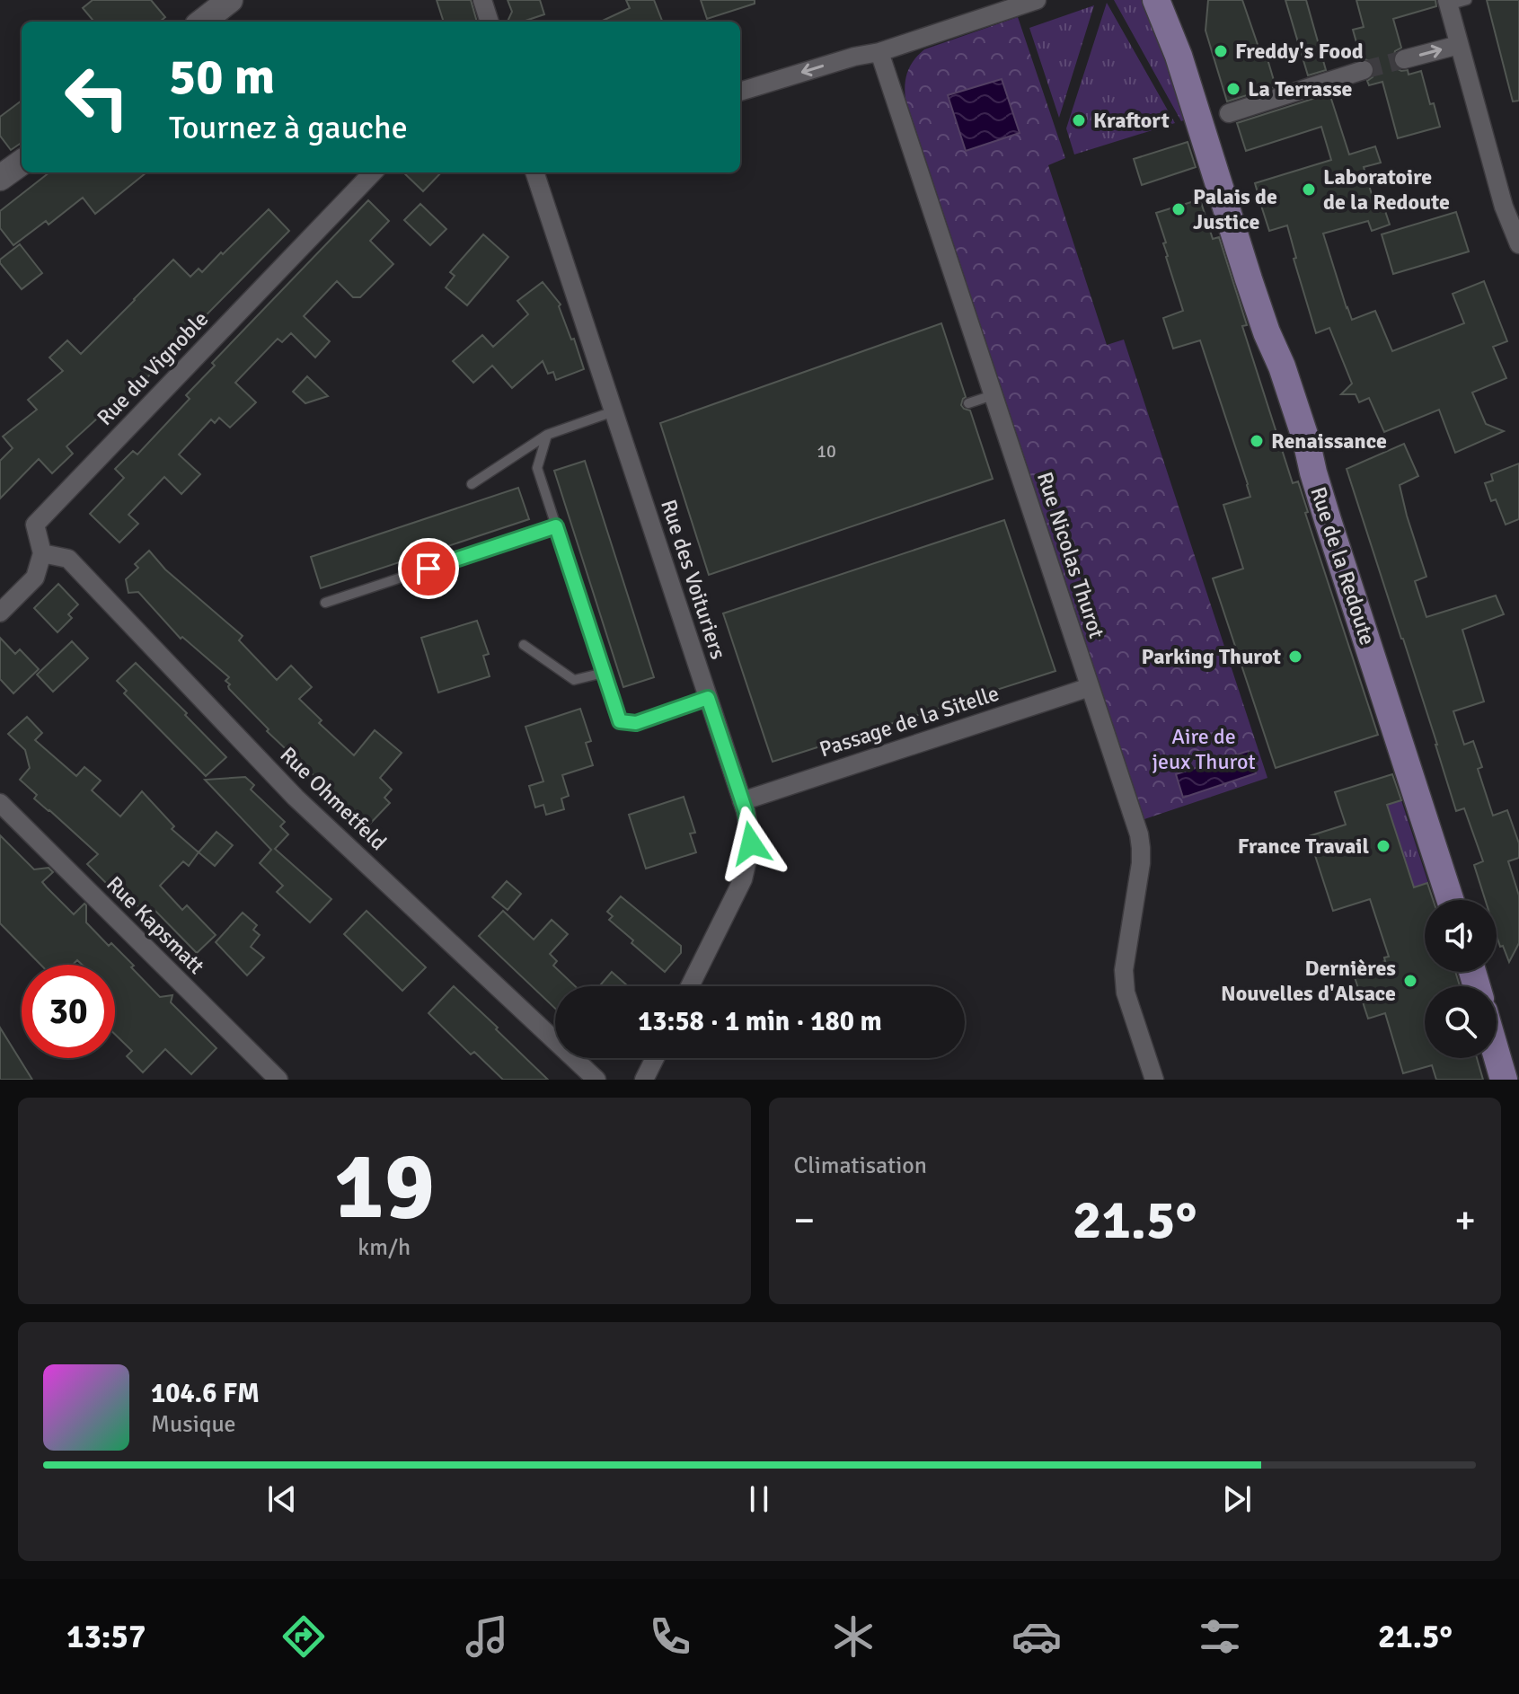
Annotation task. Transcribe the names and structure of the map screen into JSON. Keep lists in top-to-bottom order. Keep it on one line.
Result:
{"streets":{"main road":["Rue de la Redoute"],"street":["Rue du Vignoble","Rue Nicolas Thurot","Rue des Voituriers","Passage de la Sitelle","Rue Ohmetfeld","Rue Kapsmatt"]},"crossings":[["Rue du Vignoble","Rue Ohmetfeld"],["Rue Nicolas Thurot","Passage de la Sitelle"],["Rue des Voituriers","Passage de la Sitelle"]],"parks":["Aire de jeux Thurot"],"places":["Freddy's Food","La Terrasse","Kraftort","Laboratoire de la Redoute","Palais de Justice","Renaissance","Parking Thurot","France Travail","Dernières Nouvelles d'Alsace"],"house_numbers":["10"],"page":{"turn":["50 m","Tournez à gauche"],"limit":"30","trip":"13:58 · 1 min · 180 m","tile":[["19","km/h"],"Climatisation"],"heat":["−","21.5°","+"],"song":["104.6 FM","Musique"],"tabs":["13:57","21.5°"]}}
